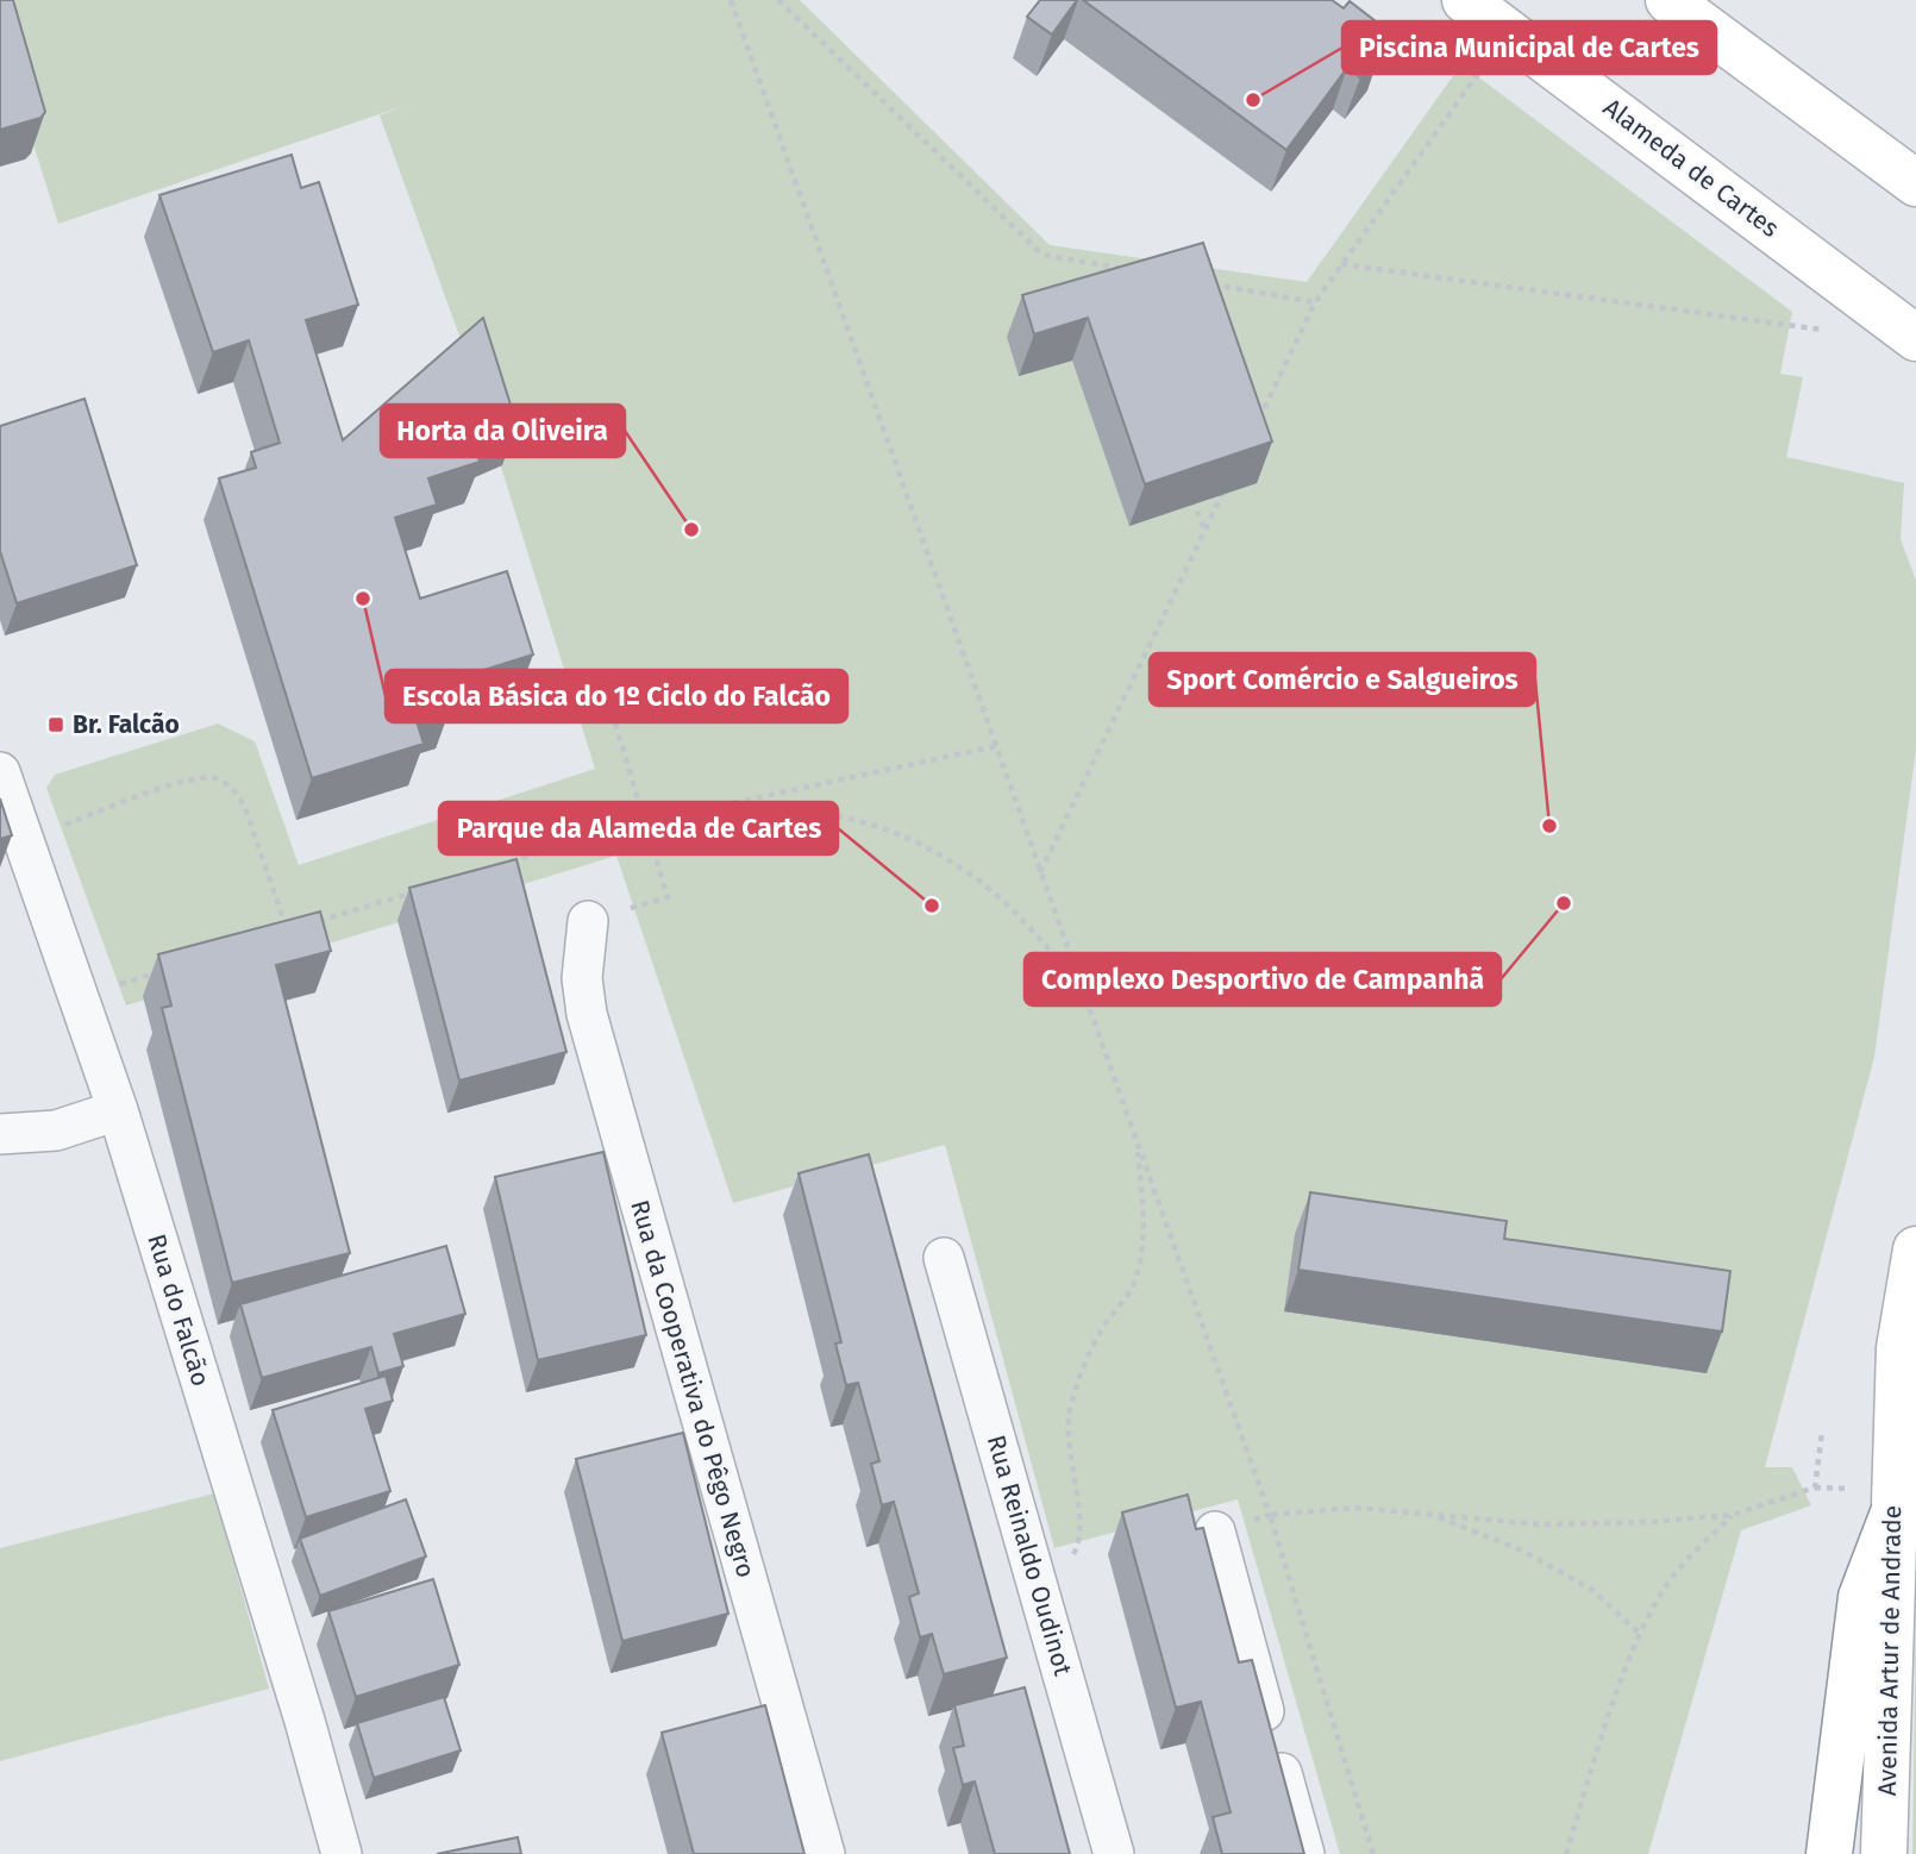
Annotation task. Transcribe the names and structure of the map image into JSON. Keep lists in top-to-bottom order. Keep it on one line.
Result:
{"streets":{"main road":["Alameda de Cartes","Avenida Artur de Andrade"],"street":["Rua do Falcão","Rua da Cooperativa do Pêgo Negro","Rua Reinaldo Oudinot"]},"places":{"other":["Piscina Municipal de Cartes","Horta da Oliveira","Escola Básica do 1º Ciclo do Falcão","Sport Comércio e Salgueiros","Complexo Desportivo de Campanhã","Parque da Alameda de Cartes"],"transit":["Br. Falcão"]}}
